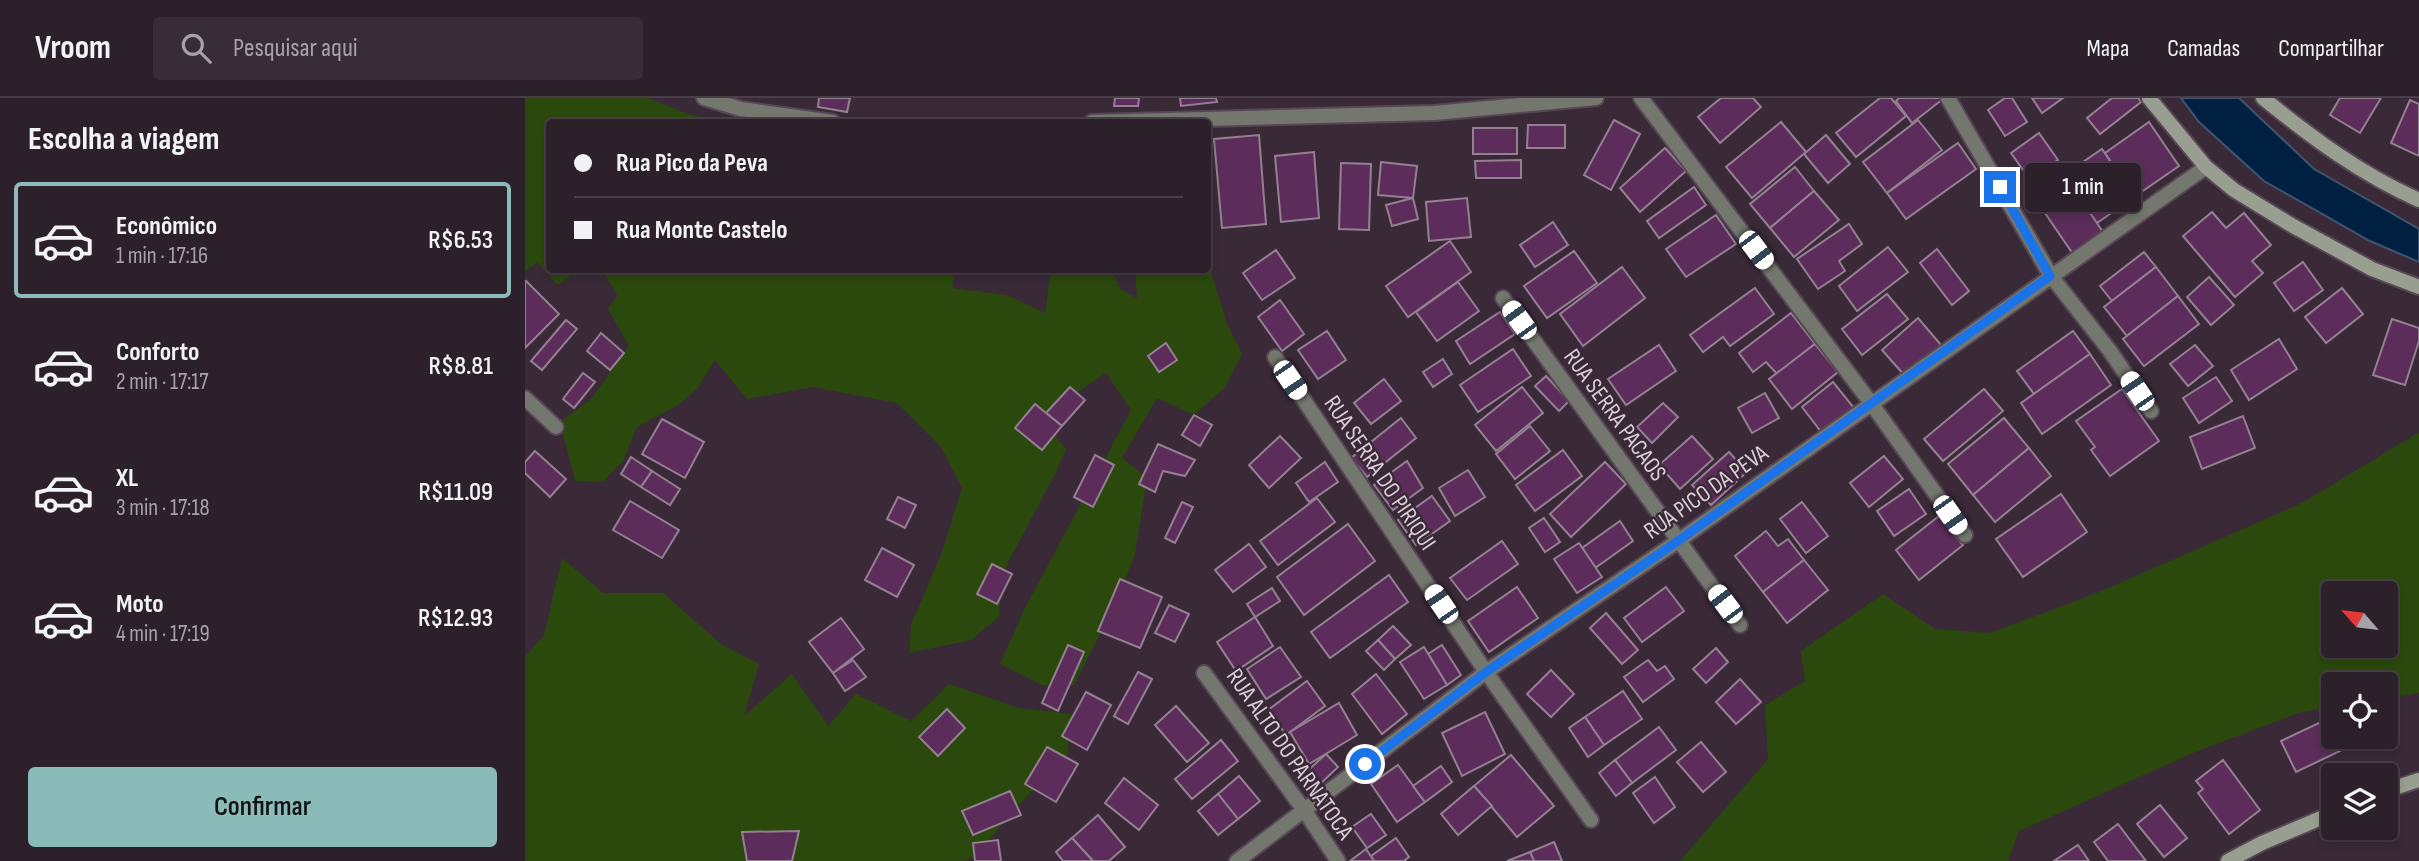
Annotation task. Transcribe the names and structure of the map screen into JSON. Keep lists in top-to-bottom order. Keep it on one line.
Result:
{"streets":{"street":["RUA SERRA PACAOS","RUA SERRA DO PIRIQUI","RUA PICO DA PEVA","RUA ALTO DO PARNATOCA"]},"crossings":[["RUA SERRA PACAOS","RUA PICO DA PEVA"],["RUA SERRA DO PIRIQUI","RUA PICO DA PEVA"],["RUA PICO DA PEVA","RUA ALTO DO PARNATOCA"]],"north":"top left","page":{"header":"Vroom","search":"Pesquisar aqui","nav":["Mapa","Camadas","Compartilhar"],"heading":"Escolha a viagem","banner":["Rua Pico da Peva","Rua Monte Castelo"],"bubble":"1 min","list":[{"name":"Econômico","note":"1 min · 17:16","value":"R$6.53"},{"name":"Conforto","note":"2 min · 17:17","value":"R$8.81"},{"name":"XL","note":"3 min · 17:18","value":"R$11.09"},{"name":"Moto","note":"4 min · 17:19","value":"R$12.93"}],"buttons":"Confirmar"}}
